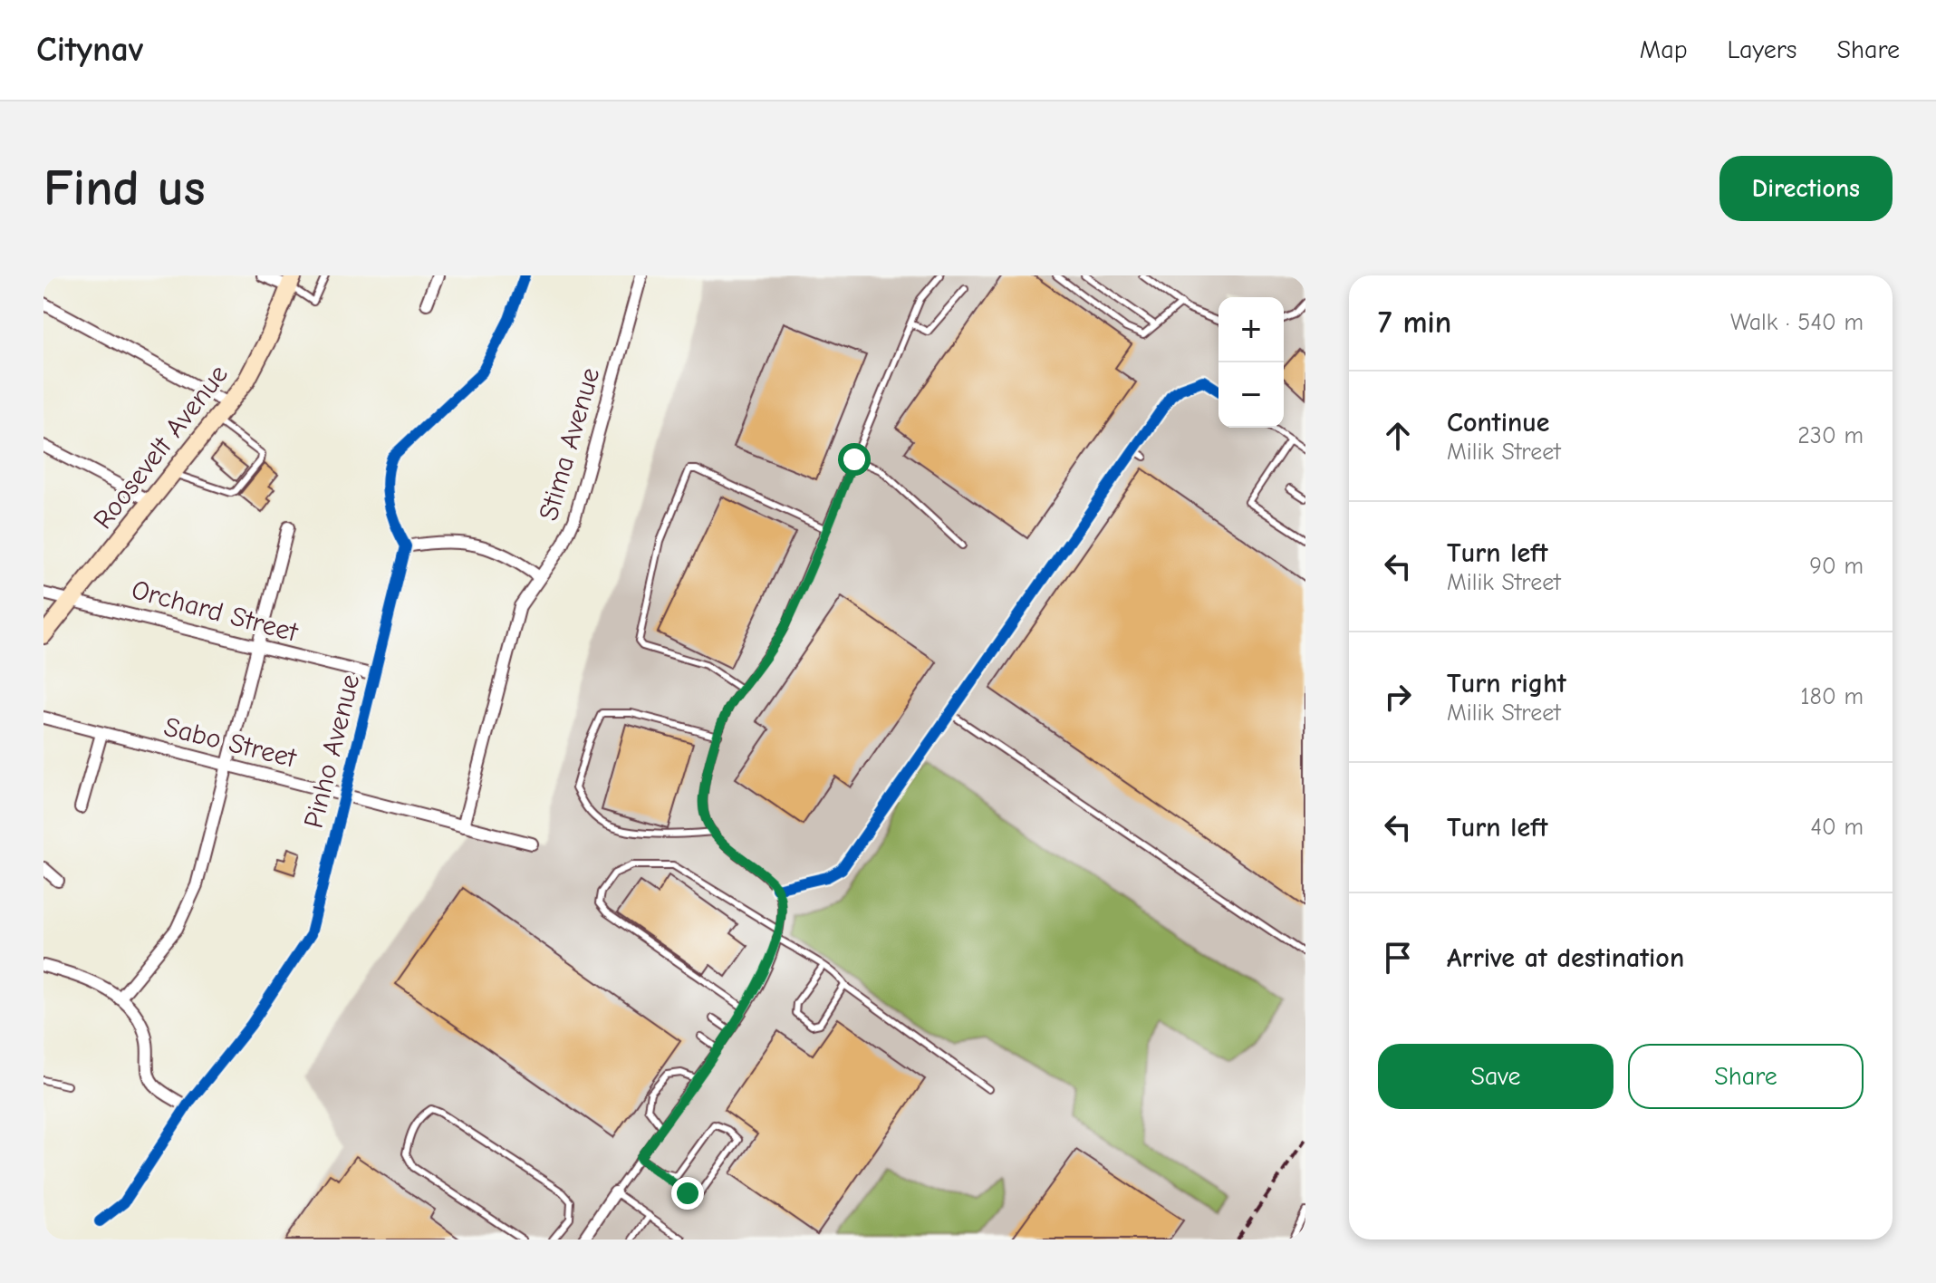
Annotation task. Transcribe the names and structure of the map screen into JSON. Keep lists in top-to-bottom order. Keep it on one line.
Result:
{"streets":{"main road":["Roosevelt Avenue"],"street":["Stima Avenue","Orchard Street","Sabo Street","Pinho Avenue"]},"crossings":[["Stima Avenue","Sabo Street"],["Roosevelt Avenue","Orchard Street"],["Orchard Street","Pinho Avenue"],["Sabo Street","Pinho Avenue"]],"page":{"header":"Citynav","nav":["Map","Layers","Share"],"buttons":["Directions",["Save","Share"]],"title":"Find us","heading":["7 min","Walk · 540 m"],"map_buttons":["+","−"],"list":[["Continue","Milik Street","230 m"],["Turn left","Milik Street","90 m"],["Turn right","Milik Street","180 m"],["Turn left","40 m"],"Arrive at destination"]}}
